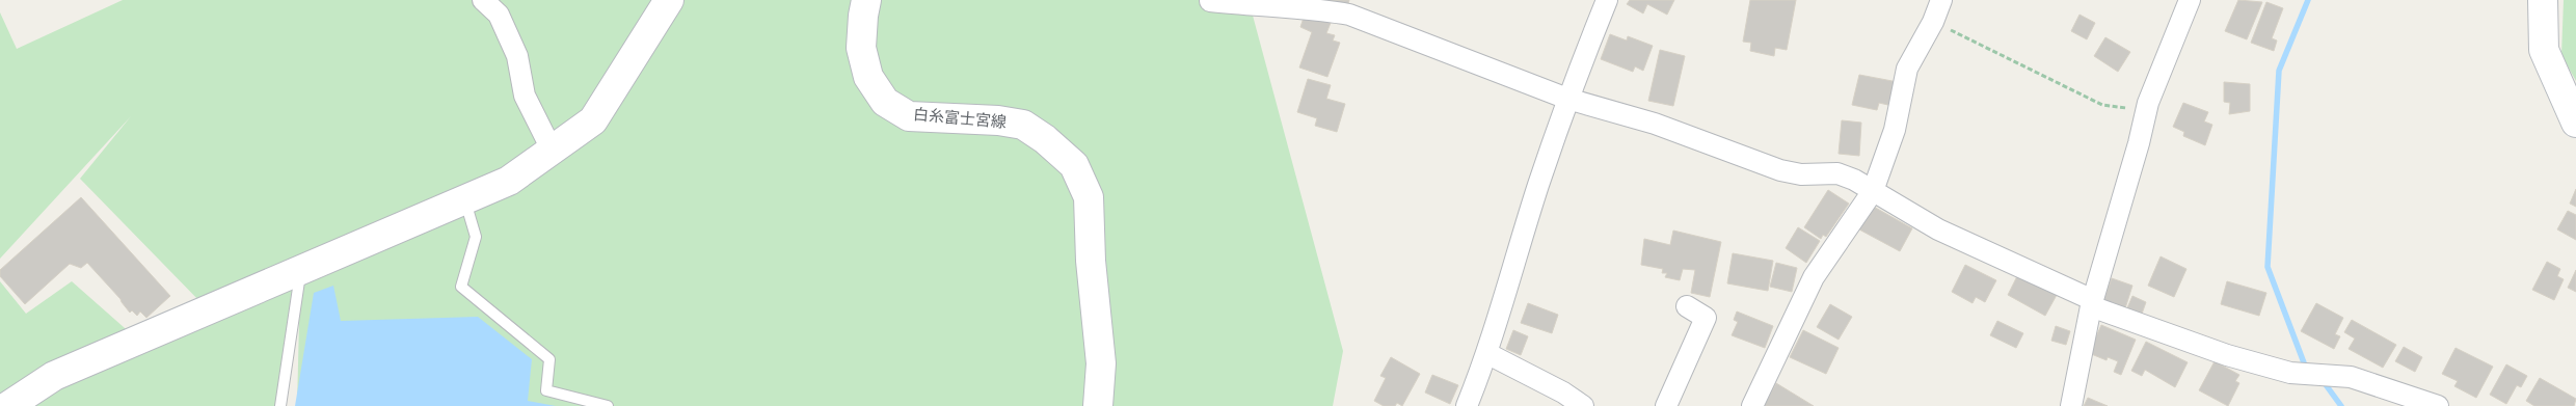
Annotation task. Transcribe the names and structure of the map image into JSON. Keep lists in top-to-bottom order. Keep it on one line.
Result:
{"streets":{"street":["白糸富士宮線"]}}
